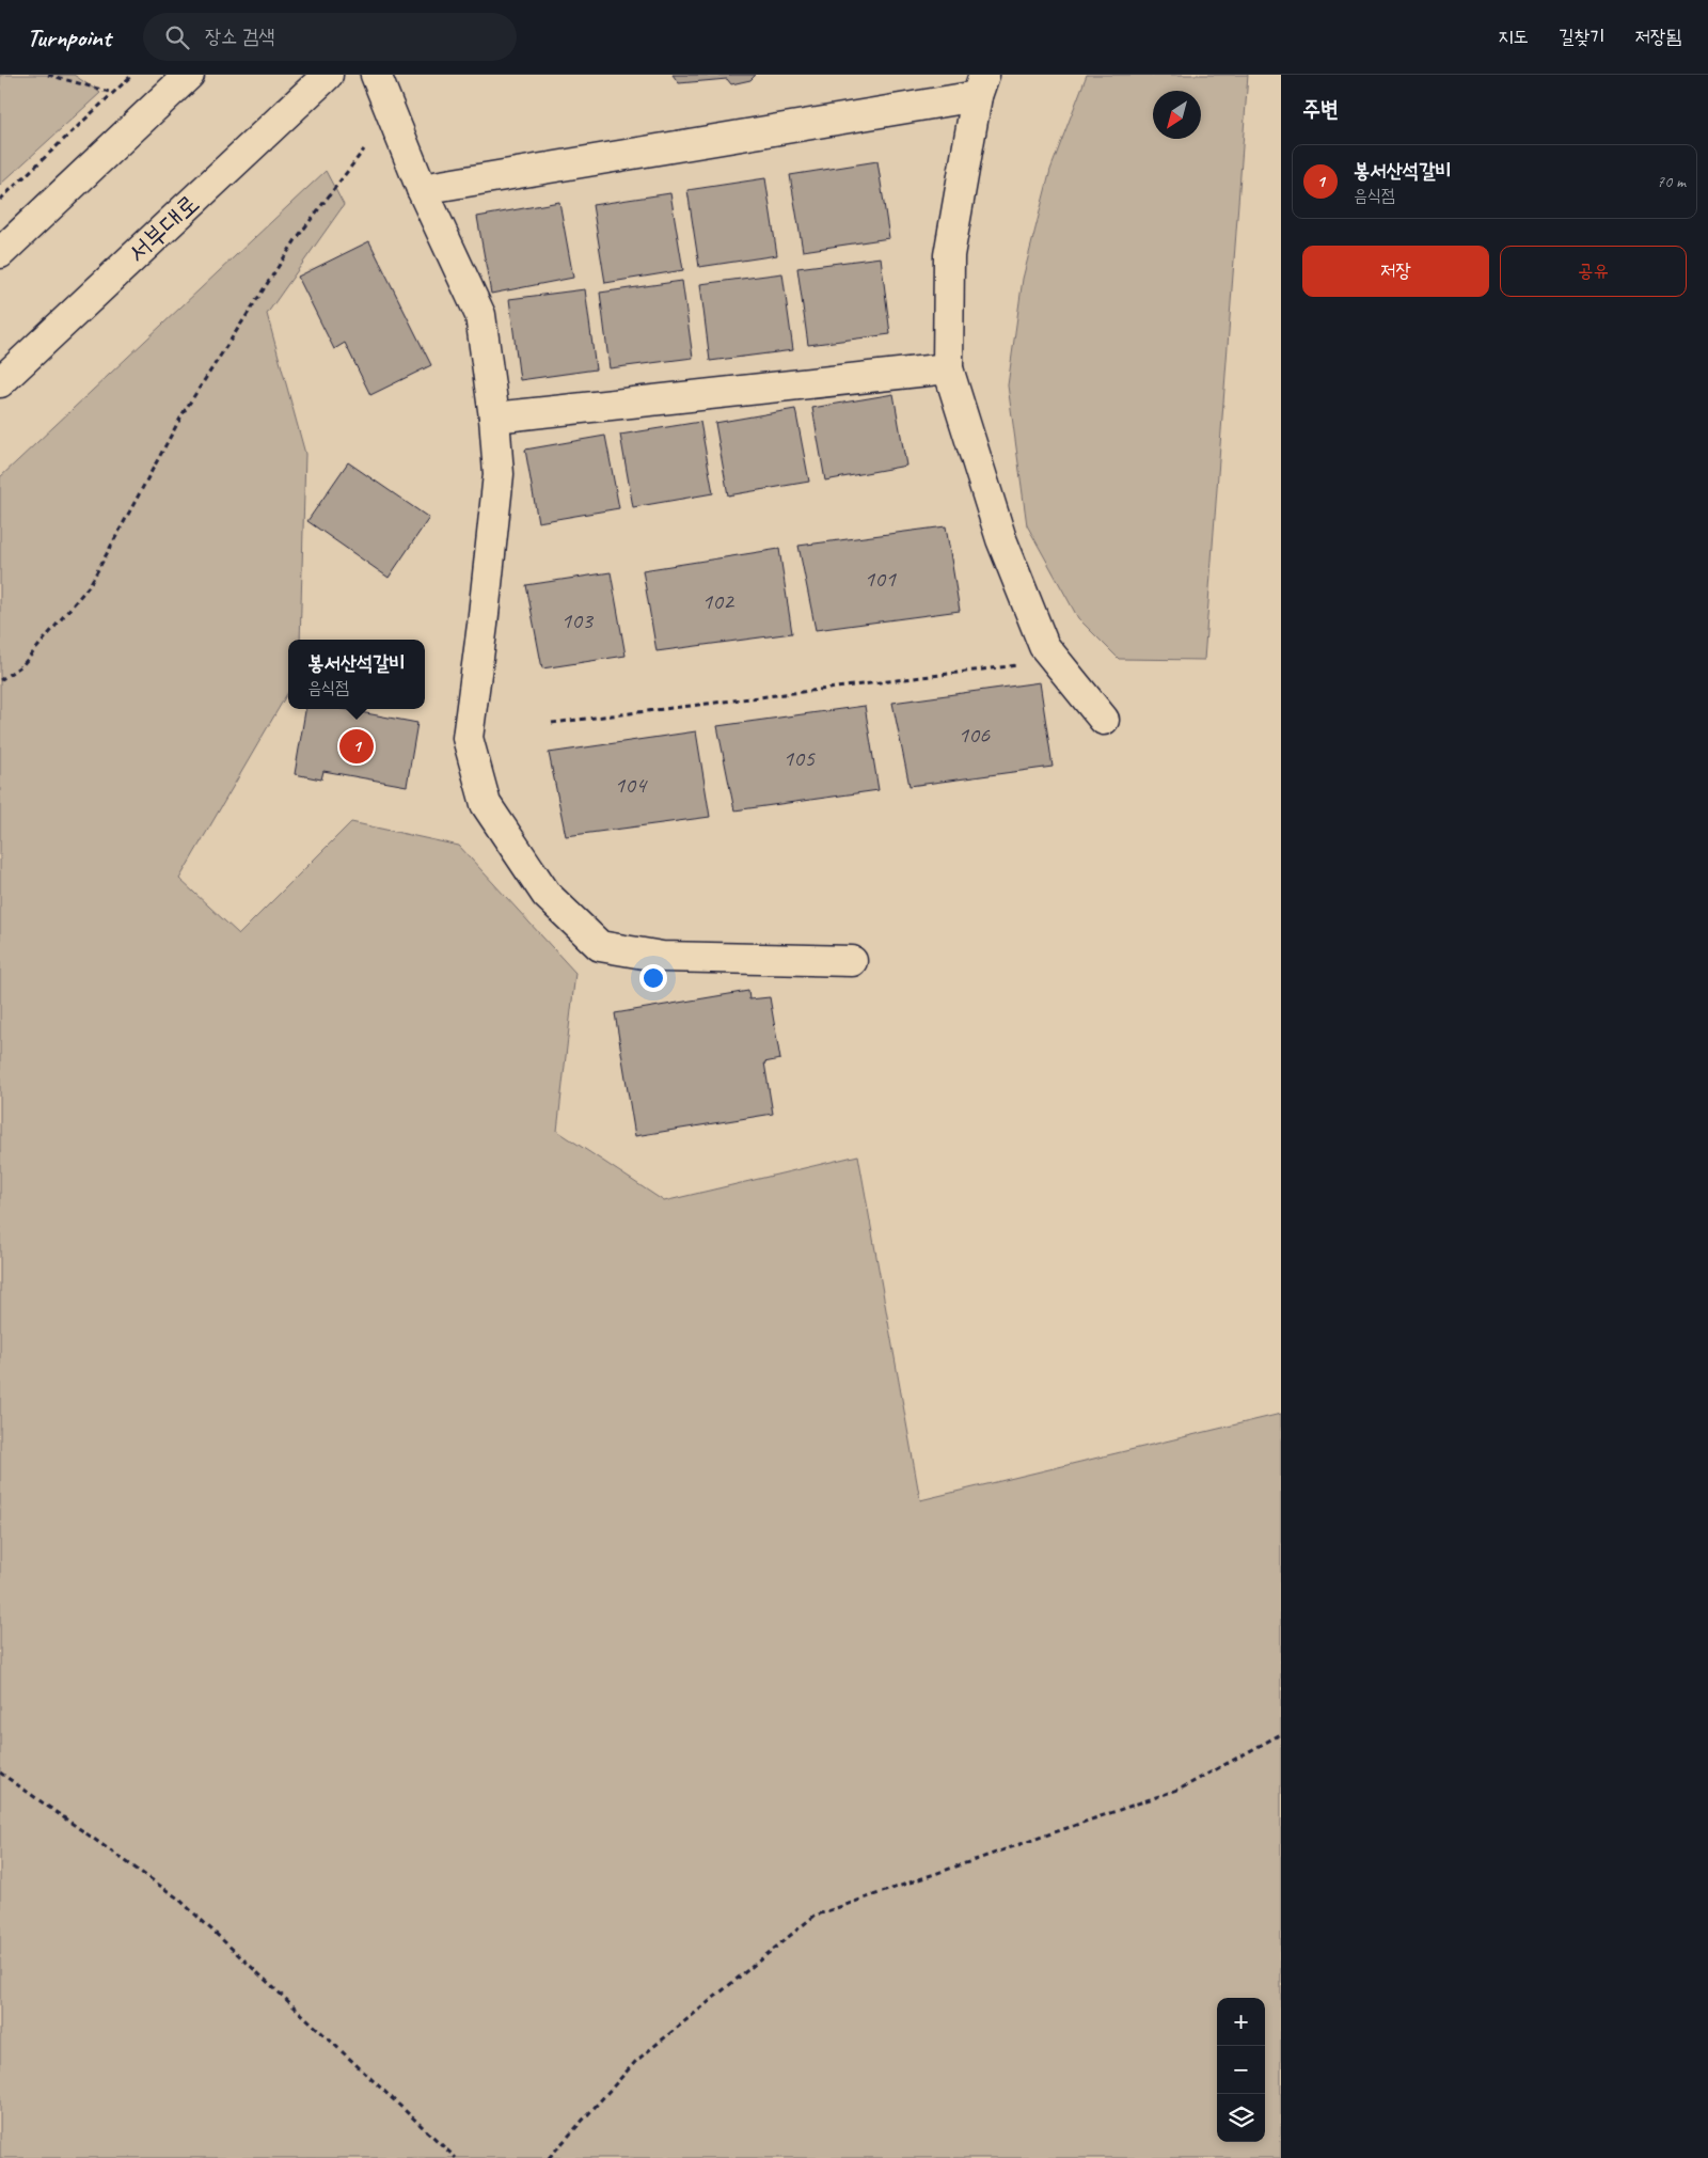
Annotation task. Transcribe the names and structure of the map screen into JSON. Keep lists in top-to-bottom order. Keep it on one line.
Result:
{"streets":{"street":["서부대로"]},"house_numbers":["101","102","103","106","105","104"],"north":"bottom left","page":{"header":"Turnpoint","search":"장소 검색","nav":["지도","길찾기","저장됨"],"heading":"주변","list":[{"mark":"1","name":"봉서산석갈비","note":"음식점","value":"70 m"}],"buttons":["저장","공유"],"popup":["봉서산석갈비","음식점"],"pins":"1","map_buttons":["+","−"]}}
